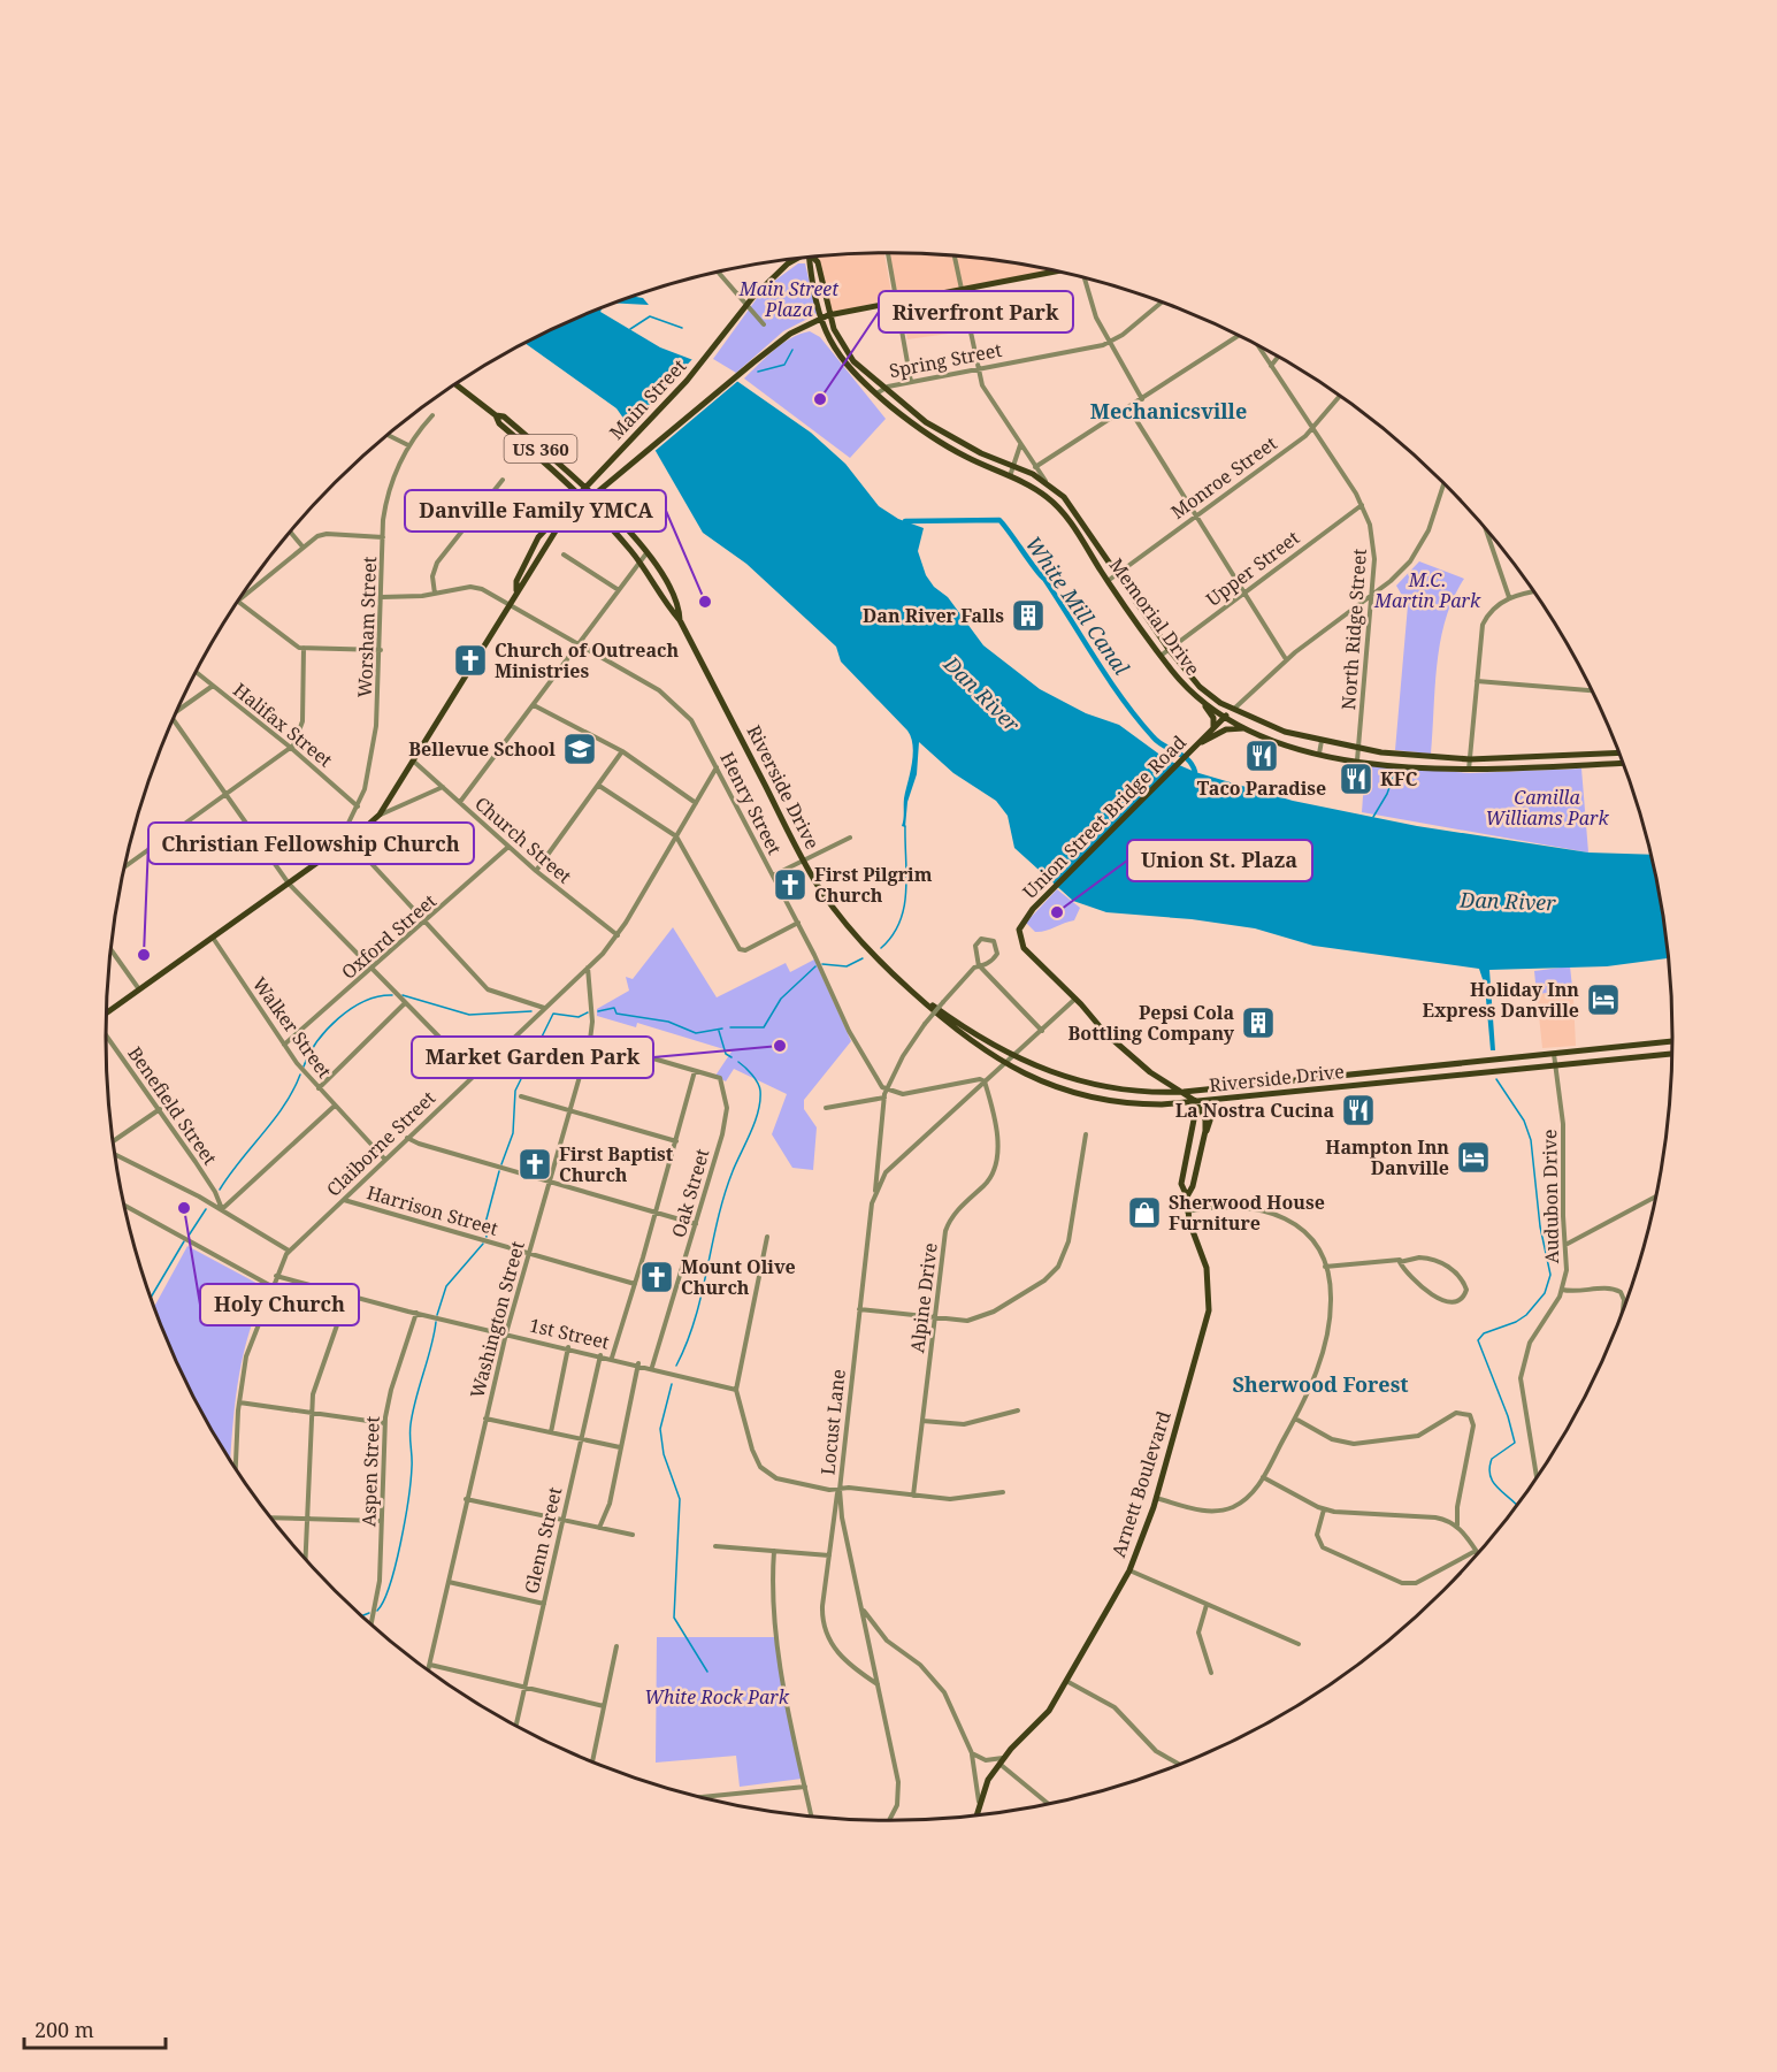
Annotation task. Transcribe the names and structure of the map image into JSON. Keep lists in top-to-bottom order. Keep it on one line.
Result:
{"streets":{"main road":["Main Street","US 360","Memorial Drive","Riverside Drive","Union Street Bridge Road","Arnett Boulevard"],"street":["Spring Street","Monroe Street","Upper Street","Worsham Street","North Ridge Street","Halifax Street","Henry Street","Church Street","Oxford Street","Walker Street","Benefield Street","Claiborne Street","Oak Street","Audubon Drive","Harrison Street","Alpine Drive","Washington Street","1st Street","Locust Lane","Aspen Street","Glenn Street"]},"crossings":[["Spring Street","Memorial Drive"],["Main Street","US 360"],["US 360","Riverside Drive"],["Monroe Street","Memorial Drive"],["Monroe Street","North Ridge Street"],["Upper Street","Memorial Drive"],["Upper Street","North Ridge Street"],["Memorial Drive","North Ridge Street"],["Memorial Drive","Union Street Bridge Road"],["Worsham Street","Halifax Street"],["Worsham Street","Henry Street"],["Riverside Drive","Union Street Bridge Road"],["Riverside Drive","Audubon Drive"],["Riverside Drive","Locust Lane"],["Riverside Drive","Arnett Boulevard"],["Henry Street","Claiborne Street"],["Union Street Bridge Road","Locust Lane"],["Union Street Bridge Road","Arnett Boulevard"],["Church Street","Oxford Street"],["Church Street","Claiborne Street"],["Oxford Street","Walker Street"],["Walker Street","Claiborne Street"],["Claiborne Street","Harrison Street"],["Claiborne Street","Washington Street"],["Claiborne Street","1st Street"],["Oak Street","1st Street"],["Harrison Street","Washington Street"],["Alpine Drive","Locust Lane"],["Washington Street","1st Street"],["1st Street","Aspen Street"],["1st Street","Glenn Street"]],"districts":["Mechanicsville","Sherwood Forest"],"water":["White Mill Canal","Dan River"],"parks":["Main Street Plaza","M.C. Martin Park","Camilla Williams Park","White Rock Park"],"places":{"other":["Riverfront Park","Danville Family YMCA","Union St. Plaza","Christian Fellowship Church","Market Garden Park","Holy Church"],"building":["Dan River Falls","Pepsi Cola Bottling Company"],"church":["Church of Outreach Ministries","First Pilgrim Church","First Baptist Church","Mount Olive Church"],"school or university":["Bellevue School"],"restaurant":["Taco Paradise","KFC","La Nostra Cucina"],"hotel":["Holiday Inn Express Danville","Hampton Inn Danville"],"shop":["Sherwood House Furniture"]},"scale_bar":"200 m"}
